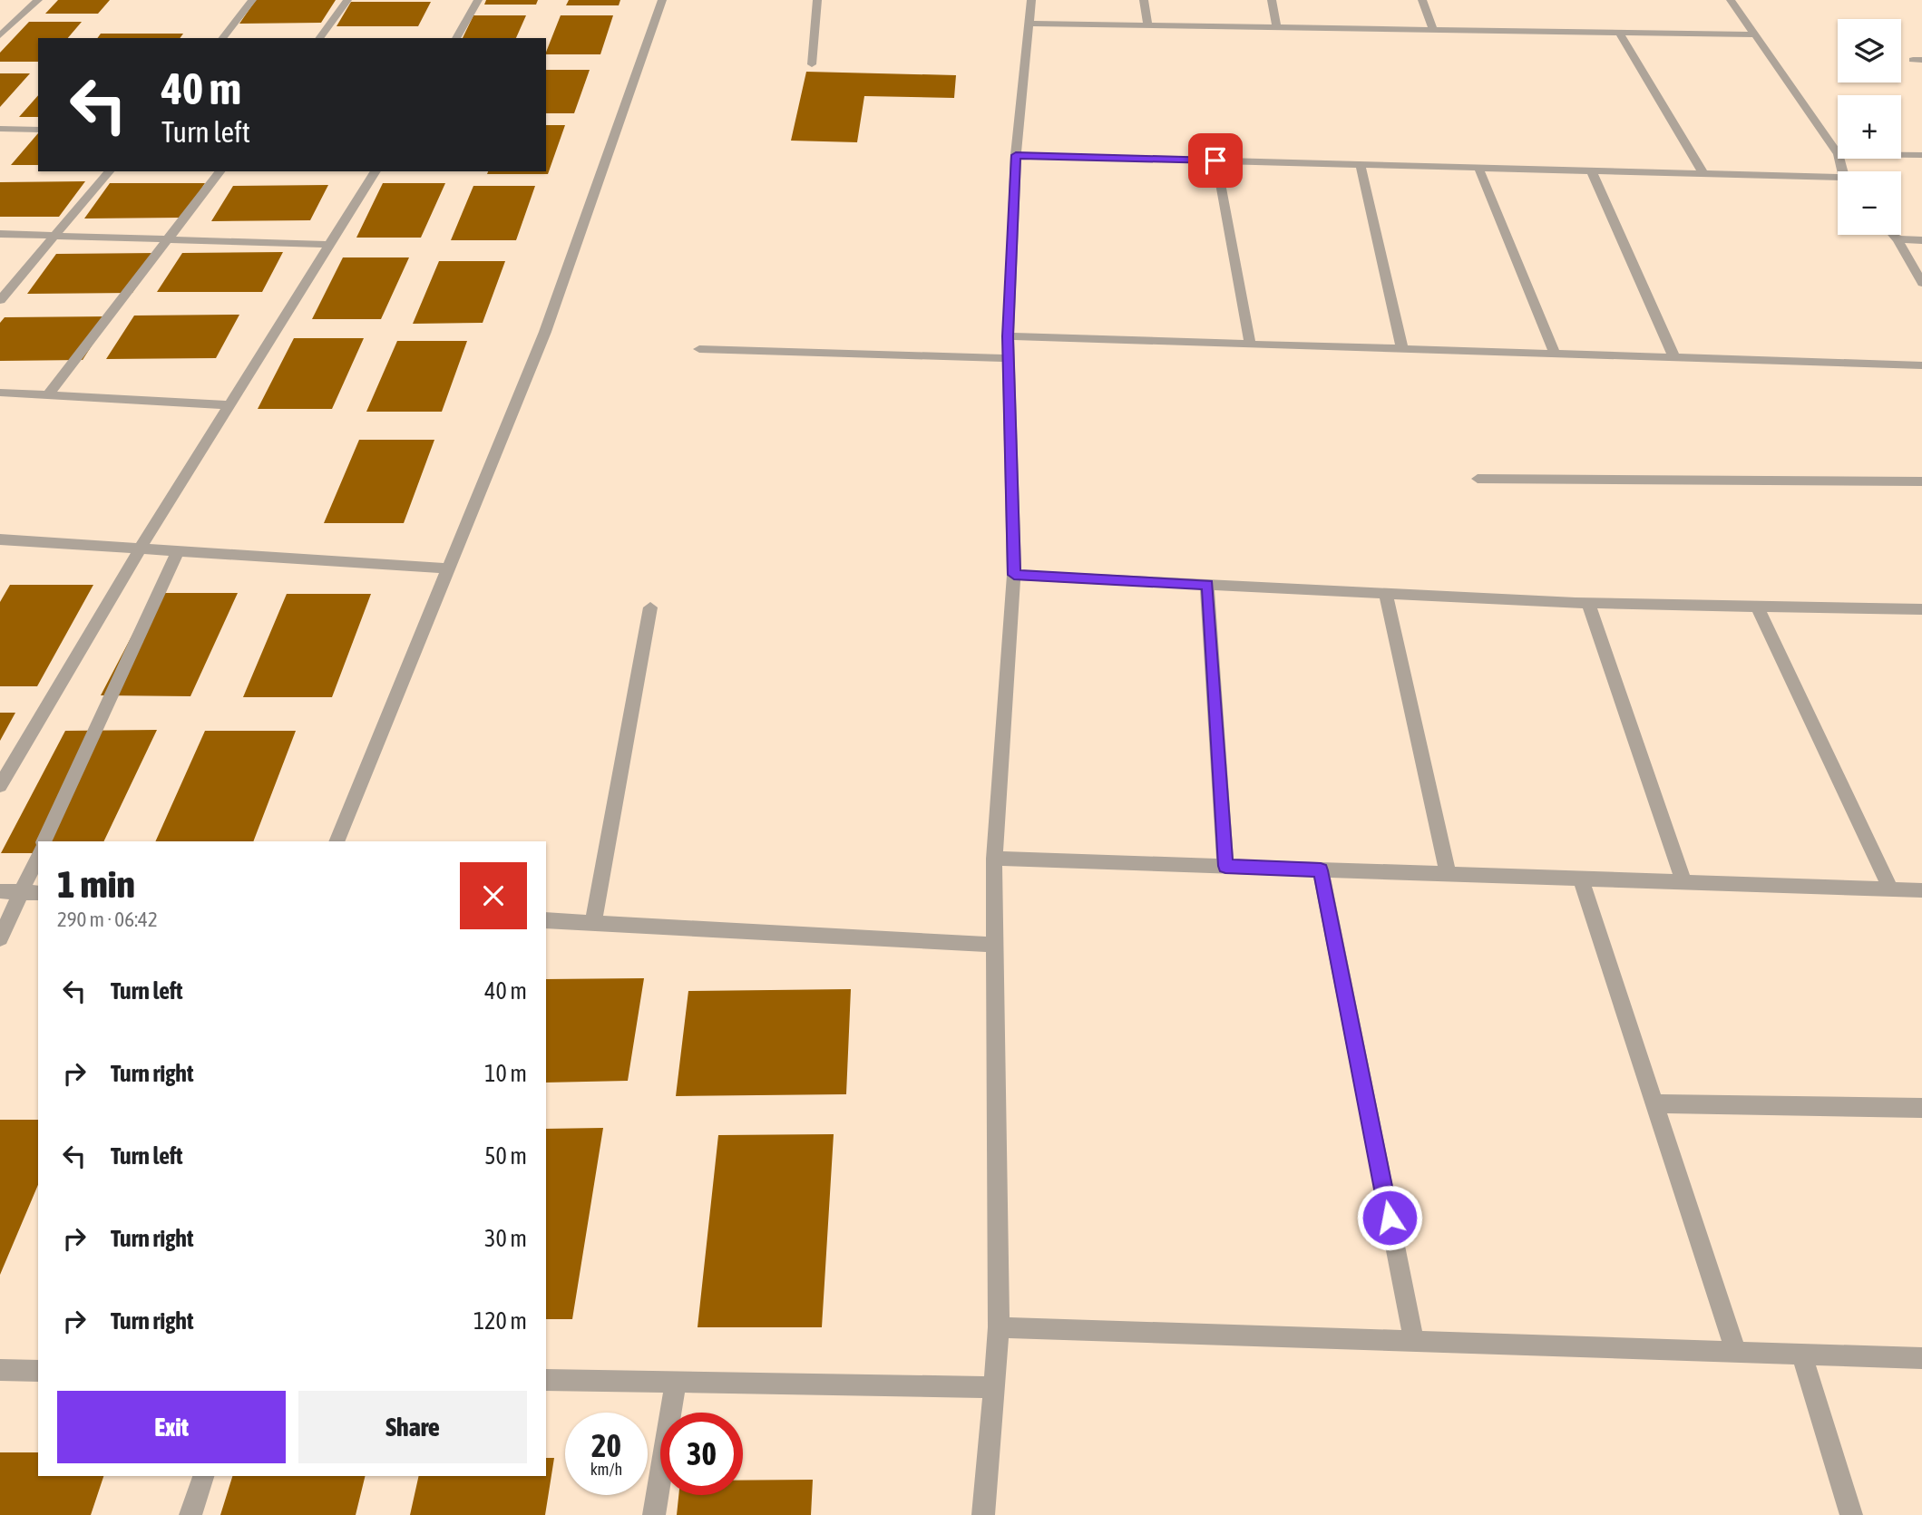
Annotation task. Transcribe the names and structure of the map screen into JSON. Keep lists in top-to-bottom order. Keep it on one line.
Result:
{"page":{"map_buttons":["+","−"],"turn":["40 m","Turn left"],"heading":["1 min","290 m · 06:42"],"list":[{"name":"Turn left","value":"40 m"},{"name":"Turn right","value":"10 m"},{"name":"Turn left","value":"50 m"},{"name":"Turn right","value":"30 m"},{"name":"Turn right","value":"120 m"}],"buttons":["Exit","Share"],"speed":"20 km/h","limit":"30"}}
